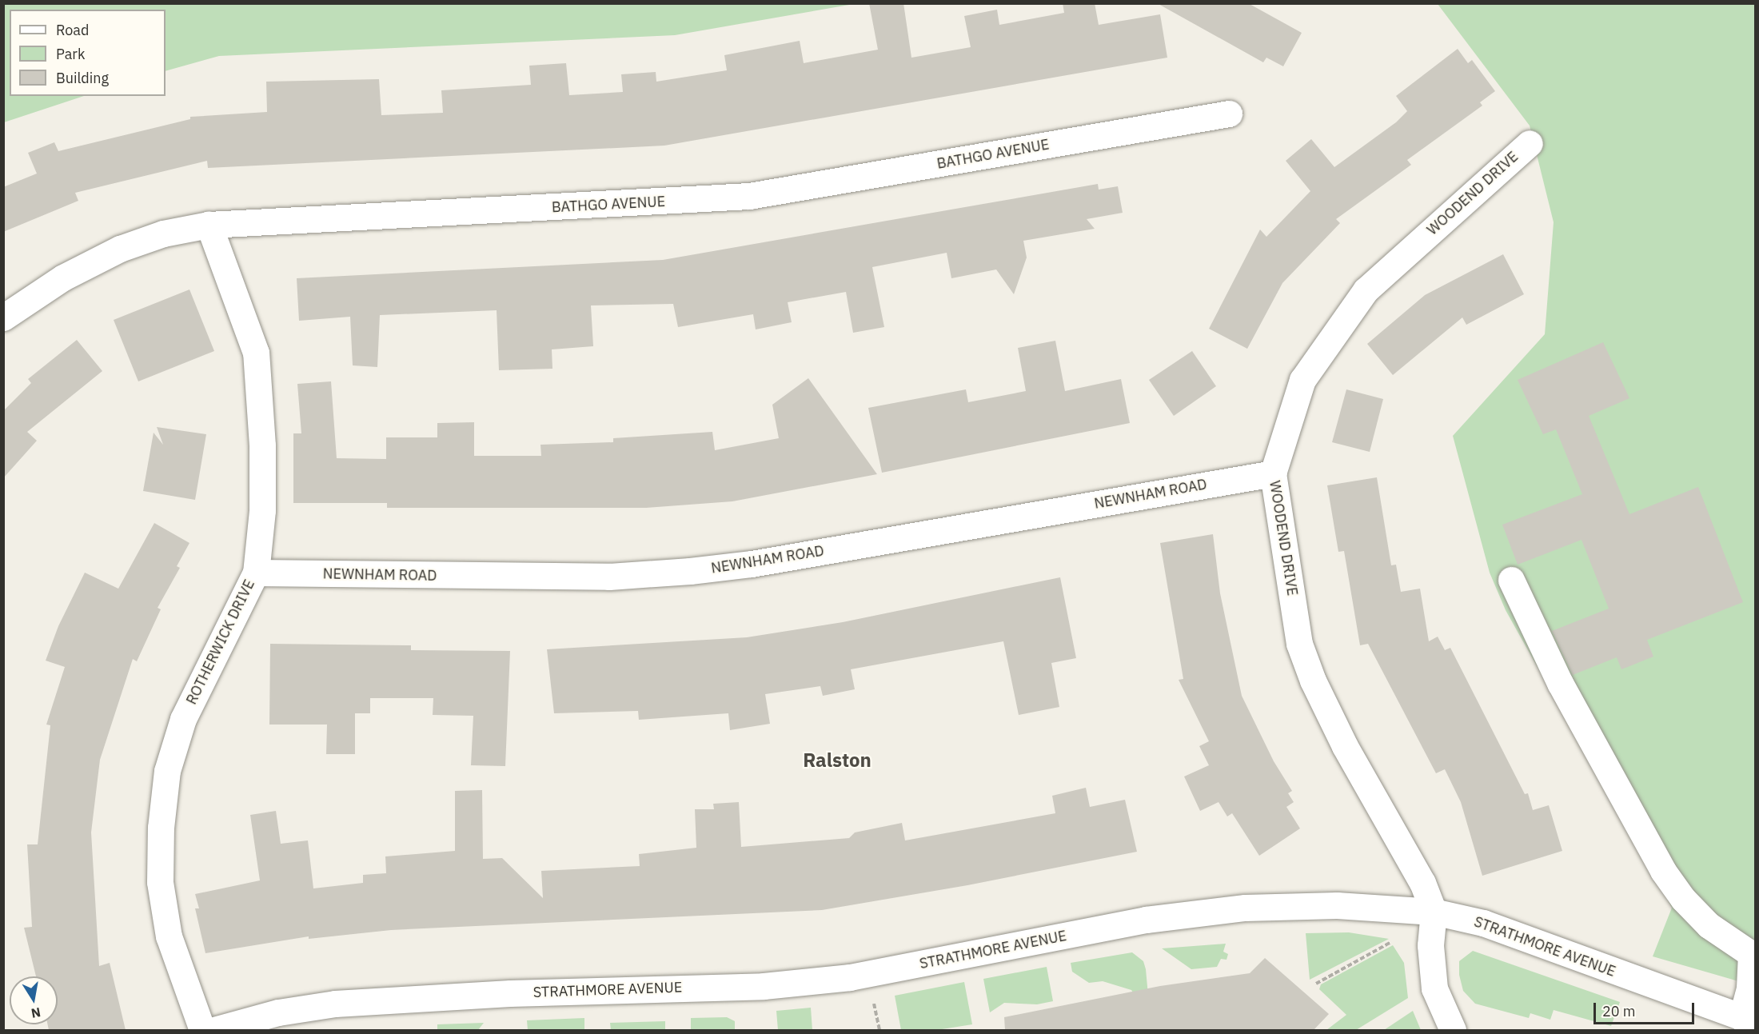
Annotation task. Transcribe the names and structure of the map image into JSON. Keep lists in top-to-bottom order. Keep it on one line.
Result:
{"streets":{"street":["BATHGO AVENUE","WOODEND DRIVE","NEWNHAM ROAD","ROTHERWICK DRIVE","STRATHMORE AVENUE"]},"crossings":[["BATHGO AVENUE","ROTHERWICK DRIVE"],["WOODEND DRIVE","NEWNHAM ROAD"],["WOODEND DRIVE","STRATHMORE AVENUE"],["NEWNHAM ROAD","ROTHERWICK DRIVE"]],"districts":["Ralston"],"legend":["Road","Park","Building"],"scale_bar":"20 m","north":"bottom"}
